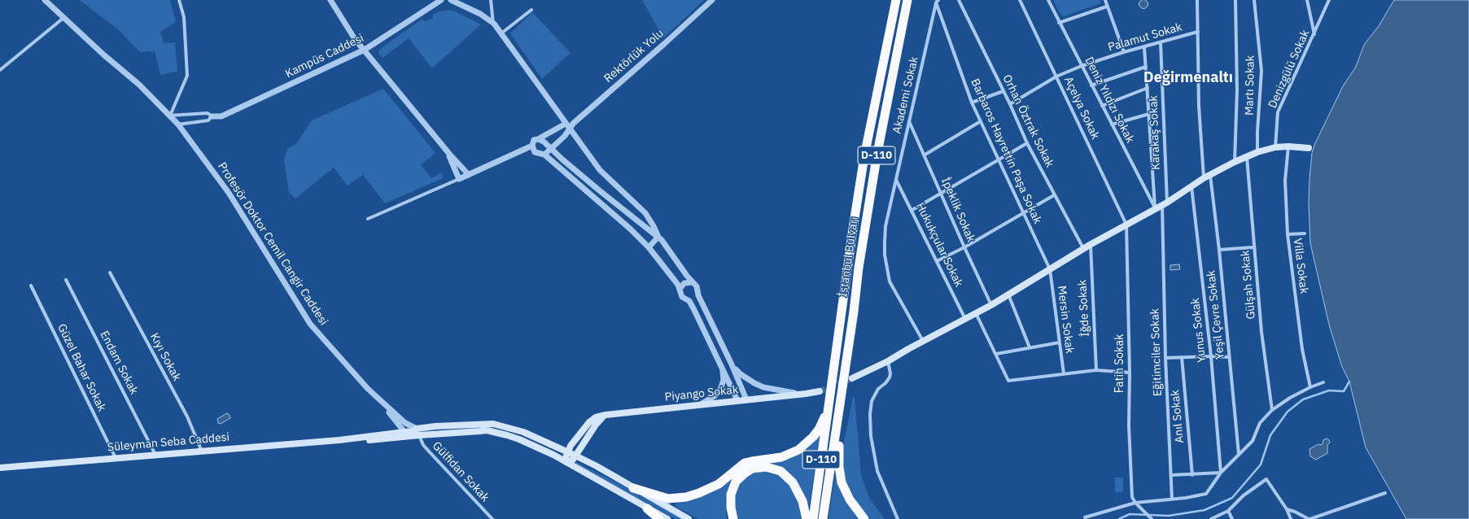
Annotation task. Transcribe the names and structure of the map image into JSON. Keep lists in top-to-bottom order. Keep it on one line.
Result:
{"streets":{"highway":["D-110","İstanbul Bulvarı"],"main road":["Piyango Sokak","Süleyman Seba Caddesi"],"street":["Palamut Sokak","Kampüs Caddesi","Rektörlük Yolu","Denizgülü Sokak","Martı Sokak","Akademi Sokak","Deniz Yıldızı Sokak","Açelya Sokak","Orhan Öztrak Sokak","Karakaş Sokak","Barbaros Hayrettin Paşa Sokak","İpeklik Sokak","Profesör Doktor Cemil Cangir Caddesi","Hukukçular Sokak","Villa Sokak","Gülşah Sokak","İğde Sokak","Yeşil Çevre Sokak","Mersin Sokak","Yunus Sokak","Eğitimciler Sokak","Kıyı Sokak","Endam Sokak","Fatih Sokak","Güzel Bahar Sokak","Anıl Sokak","Gülfidan Sokak"]},"crossings":[["Palamut Sokak","Deniz Yıldızı Sokak"],["Palamut Sokak","Açelya Sokak"],["Palamut Sokak","Orhan Öztrak Sokak"],["Palamut Sokak","Karakaş Sokak"],["Akademi Sokak","Barbaros Hayrettin Paşa Sokak"],["Akademi Sokak","İpeklik Sokak"],["Akademi Sokak","Hukukçular Sokak"],["Açelya Sokak","Fatih Sokak"],["Karakaş Sokak","Eğitimciler Sokak"],["Barbaros Hayrettin Paşa Sokak","Mersin Sokak"],["Profesör Doktor Cemil Cangir Caddesi","Süleyman Seba Caddesi"],["Profesör Doktor Cemil Cangir Caddesi","Gülfidan Sokak"],["Kıyı Sokak","Süleyman Seba Caddesi"],["Endam Sokak","Süleyman Seba Caddesi"],["Güzel Bahar Sokak","Süleyman Seba Caddesi"],["Piyango Sokak","Süleyman Seba Caddesi"],["Süleyman Seba Caddesi","Gülfidan Sokak"]],"districts":["Değirmenaltı"]}
